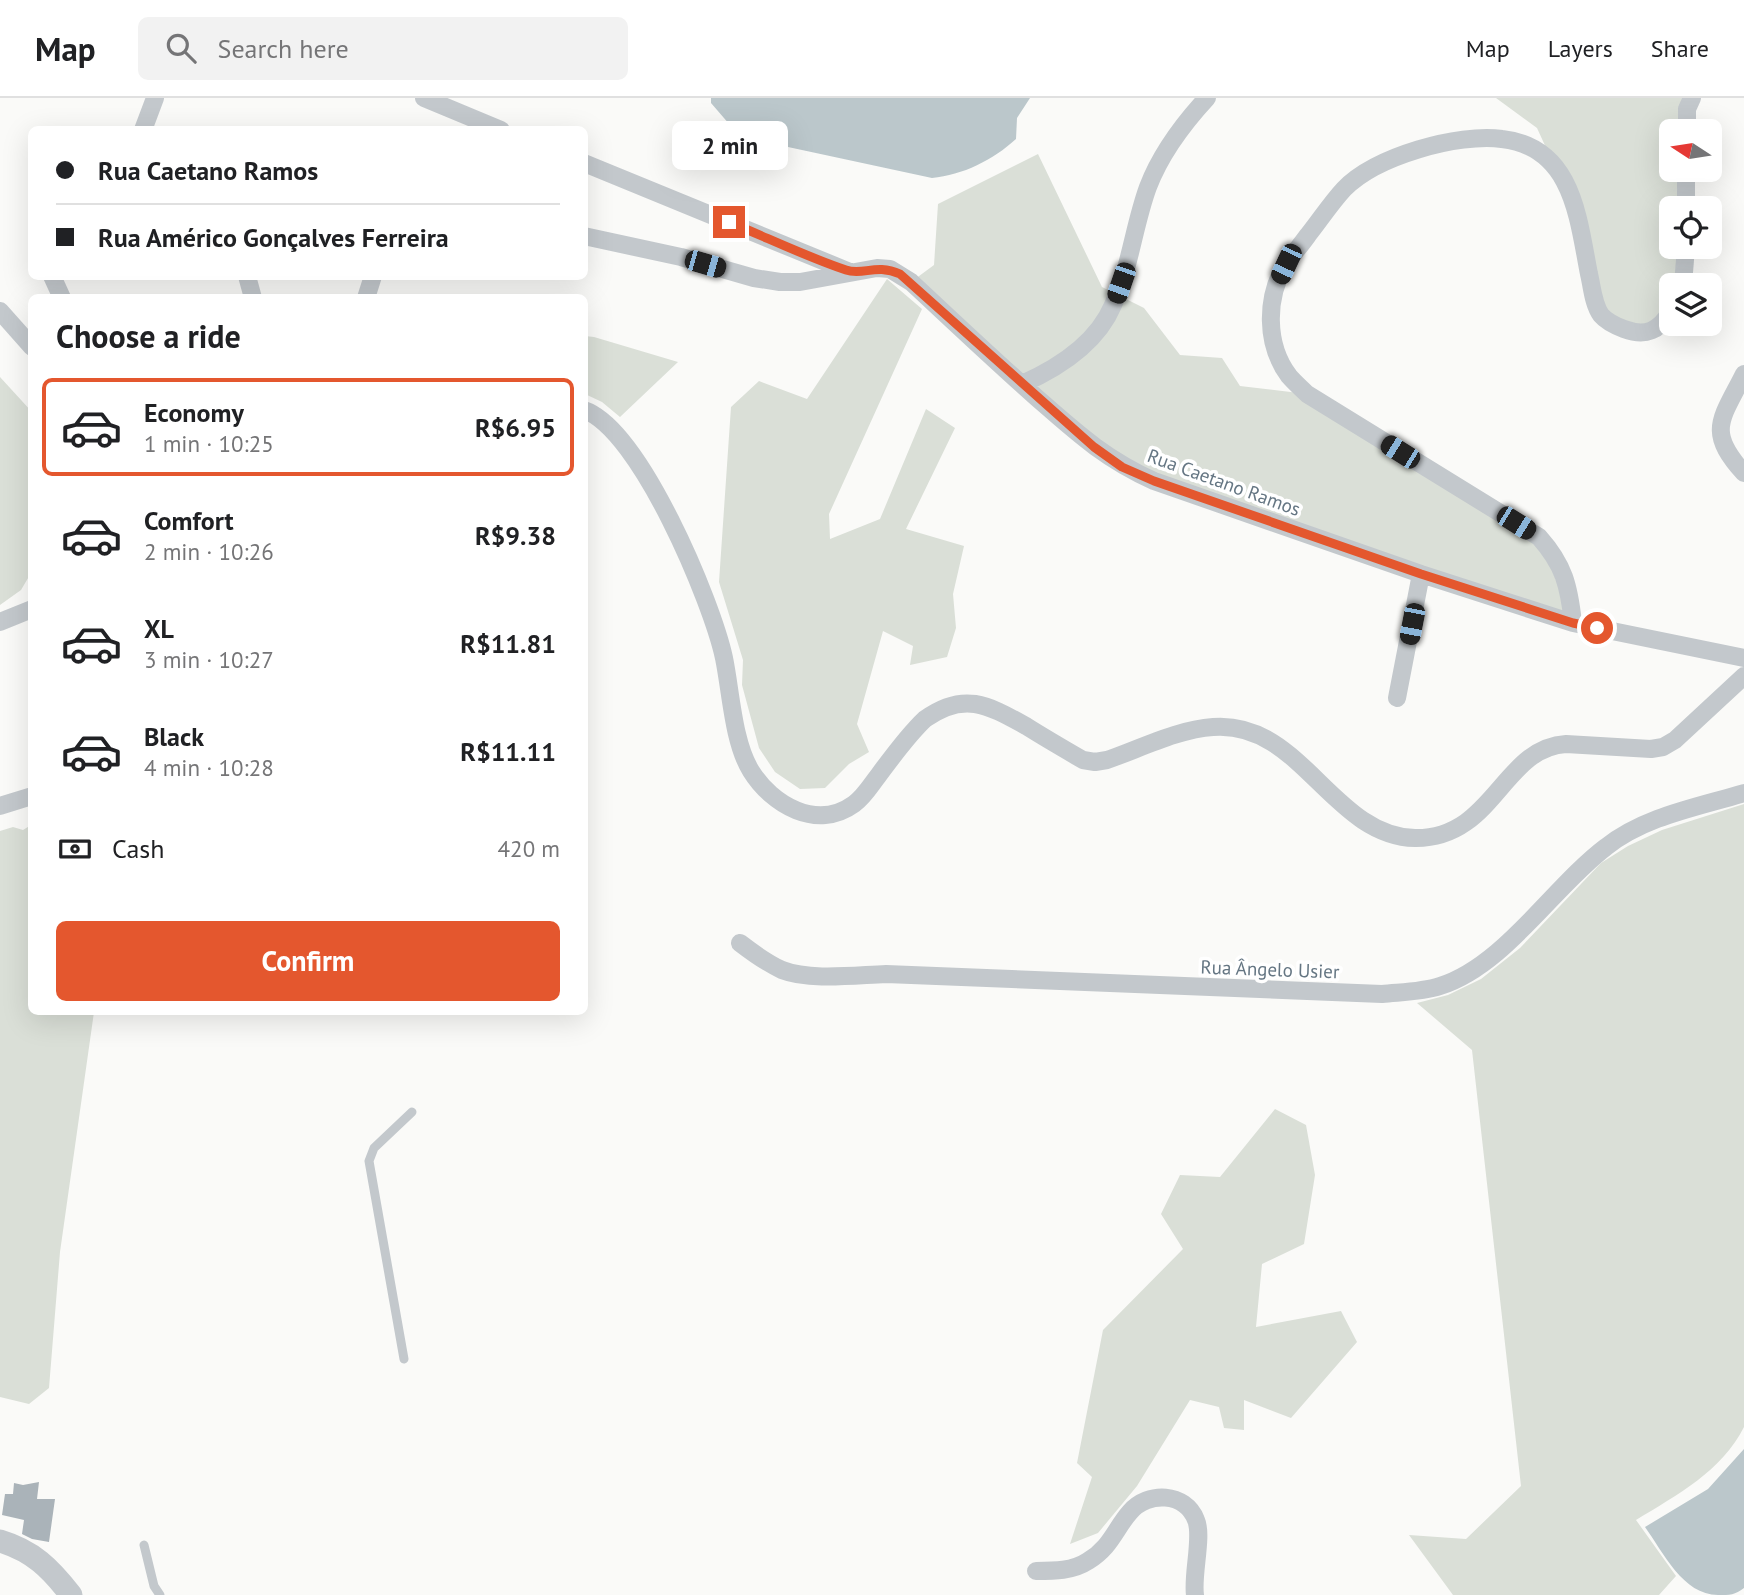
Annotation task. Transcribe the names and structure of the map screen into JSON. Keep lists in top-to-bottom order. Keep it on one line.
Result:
{"streets":{"street":["Rua Caetano Ramos","Rua Ângelo Usier"]},"north":"left","page":{"header":"Map","search":"Search here","nav":["Map","Layers","Share"],"bubble":"2 min","banner":["Rua Caetano Ramos","Rua Américo Gonçalves Ferreira"],"heading":"Choose a ride","list":[{"name":"Economy","note":"1 min · 10:25","value":"R$6.95"},{"name":"Comfort","note":"2 min · 10:26","value":"R$9.38"},{"name":"XL","note":"3 min · 10:27","value":"R$11.81"},{"name":"Black","note":"4 min · 10:28","value":"R$11.11"}],"pay":["Cash","420 m"],"buttons":"Confirm"}}
